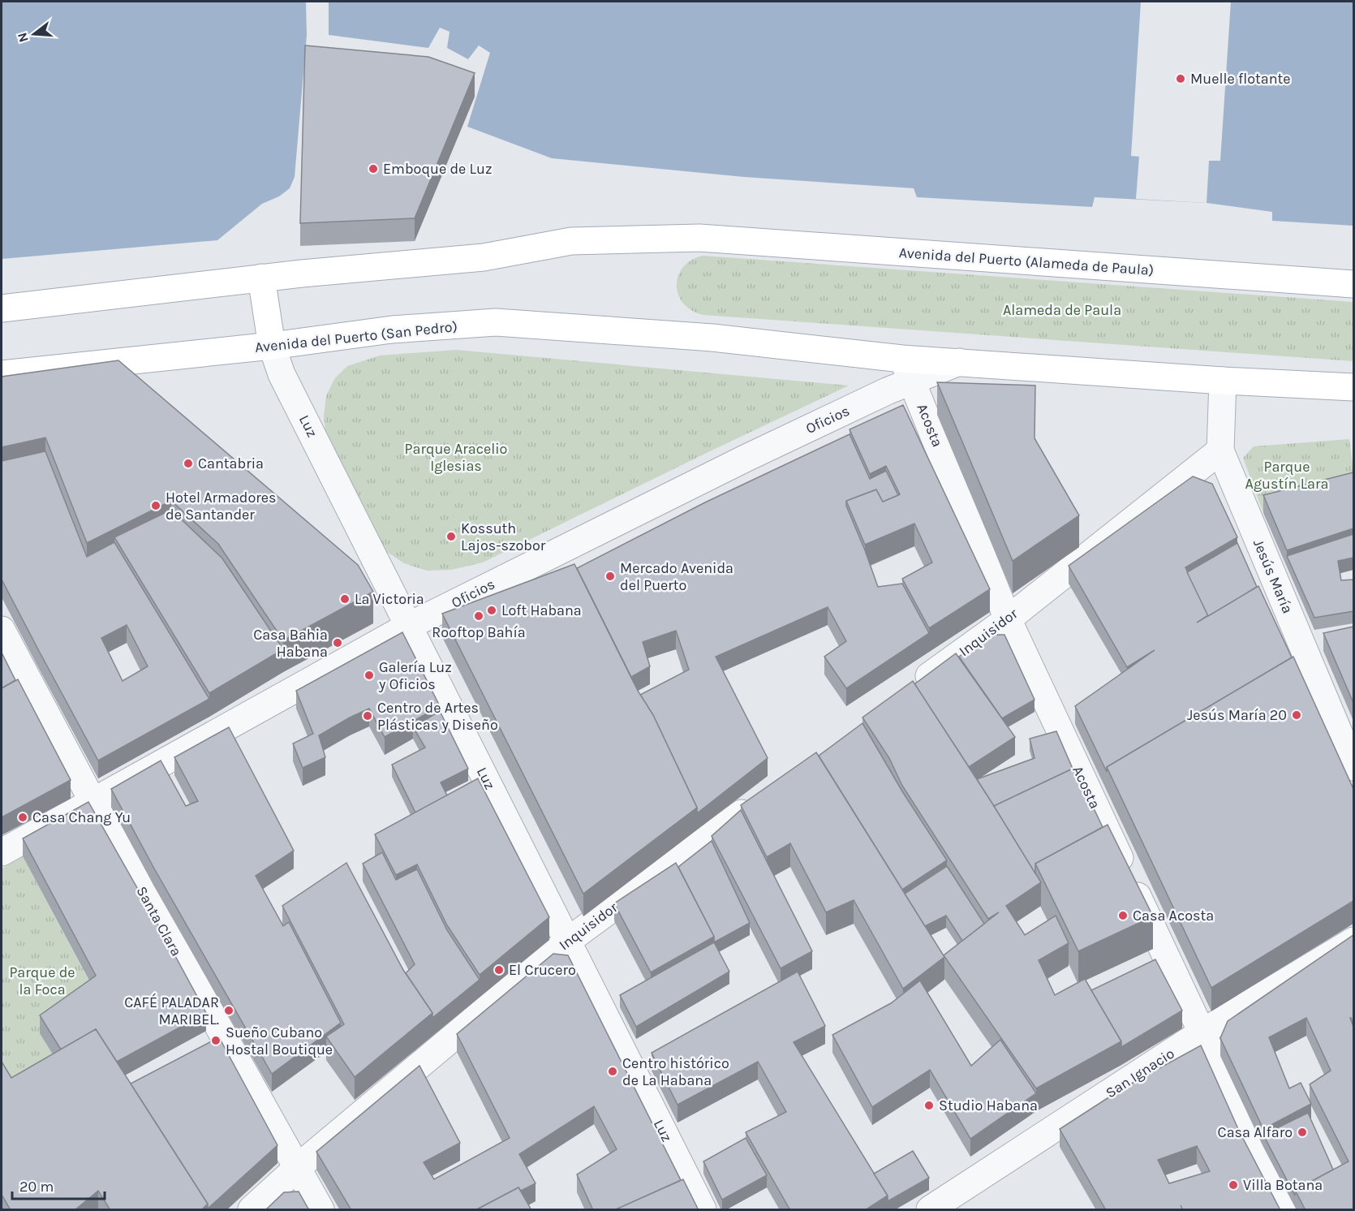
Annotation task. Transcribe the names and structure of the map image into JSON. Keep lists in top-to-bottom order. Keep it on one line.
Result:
{"streets":{"main road":["Avenida del Puerto (Alameda de Paula)","Avenida del Puerto (San Pedro)"],"street":["Oficios","Acosta","Luz","Jesús María","Inquisidor","Santa Clara","San Ignacio"]},"crossings":[["Avenida del Puerto (San Pedro)","Oficios"],["Avenida del Puerto (San Pedro)","Acosta"],["Avenida del Puerto (San Pedro)","Luz"],["Oficios","Acosta"],["Oficios","Luz"],["Oficios","Santa Clara"],["Acosta","Inquisidor"],["Acosta","San Ignacio"],["Luz","Inquisidor"],["Jesús María","Inquisidor"],["Inquisidor","Santa Clara"]],"parks":["Alameda de Paula","Parque Aracelio Iglesias","Parque Agustín Lara","Parque de la Foca"],"places":["Muelle flotante","Emboque de Luz","Cantabria","Hotel Armadores de Santander","Kossuth Lajos-szobor","Mercado Avenida del Puerto","La Victoria","Loft Habana","Rooftop Bahía","Casa Bahia Habana","Galería Luz y Oficios","Jesús María 20","Centro de Artes Plásticas y Diseño","Casa Chang Yu","Casa Acosta","El Crucero","CAFÉ PALADAR MARIBEL.","Sueño Cubano Hostal Boutique","Centro histórico de La Habana","Studio Habana","Casa Alfaro","Villa Botana"],"scale_bar":"20 m","north":"left"}
